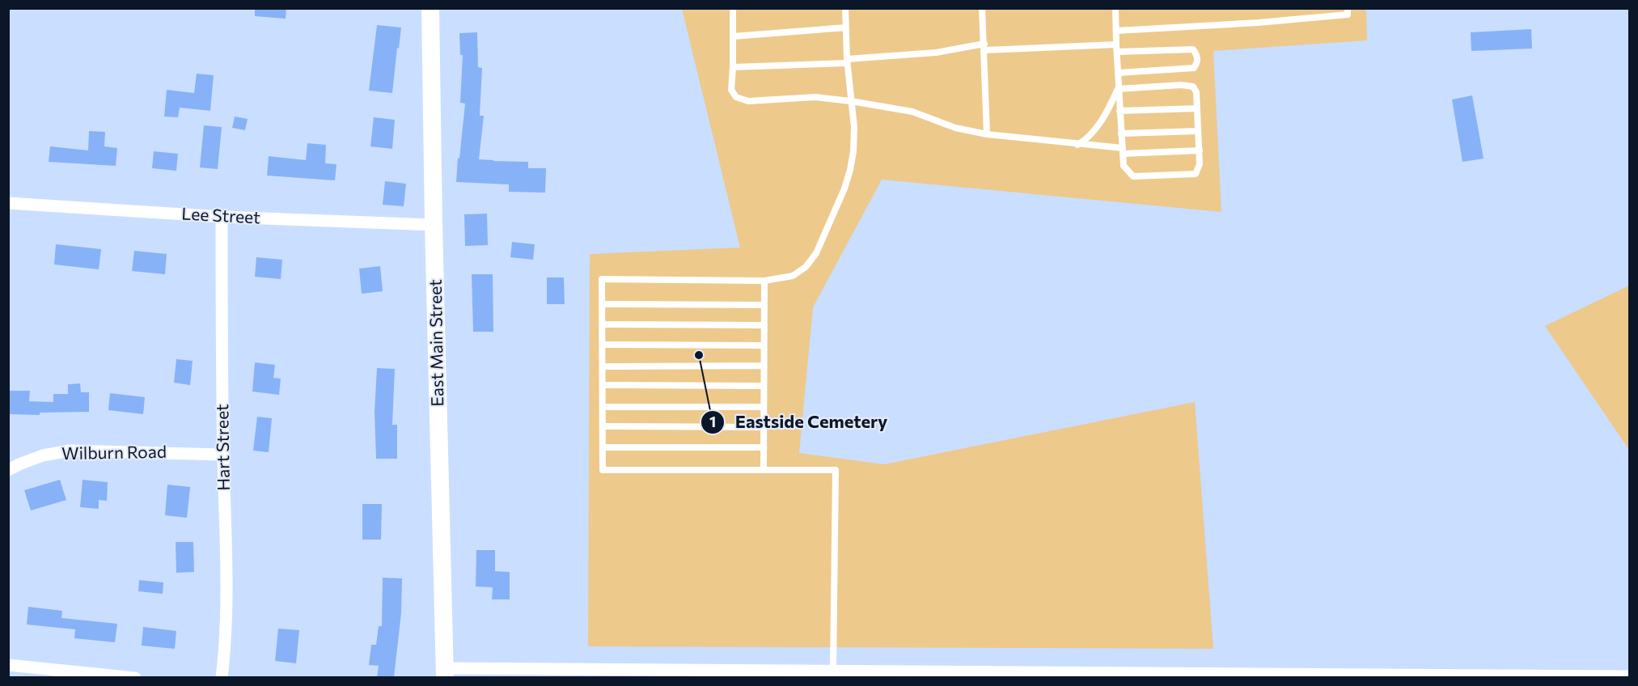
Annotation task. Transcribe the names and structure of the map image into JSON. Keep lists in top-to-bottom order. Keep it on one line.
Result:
{"streets":{"main road":["East Main Street"],"street":["Lee Street","Hart Street","Wilburn Road"]},"crossings":[["Lee Street","East Main Street"],["Lee Street","Hart Street"],["Hart Street","Wilburn Road"]],"places":["Eastside Cemetery"]}
